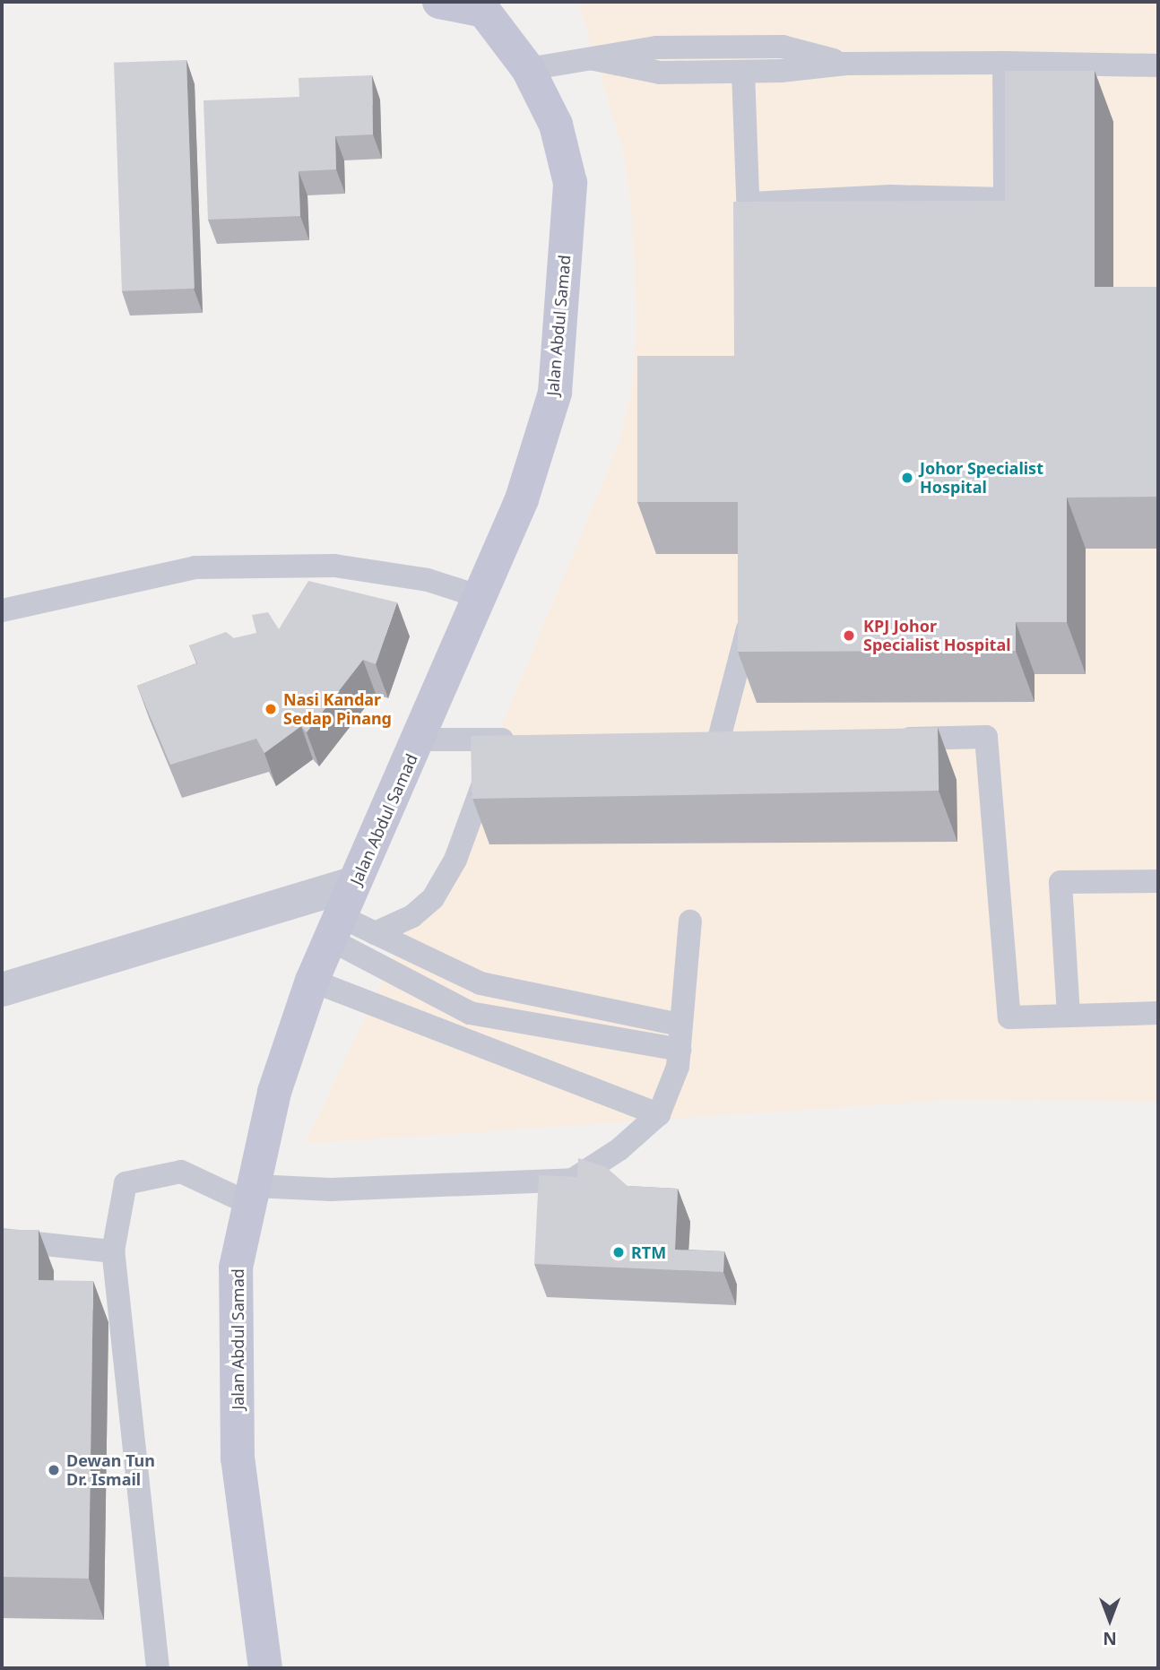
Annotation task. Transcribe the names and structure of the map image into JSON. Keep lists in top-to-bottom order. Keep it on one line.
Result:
{"streets":{"street":["Jalan Abdul Samad"]},"places":["Johor Specialist Hospital","KPJ Johor Specialist Hospital","Nasi Kandar Sedap Pinang","RTM","Dewan Tun Dr. Ismail"],"north":"bottom"}
